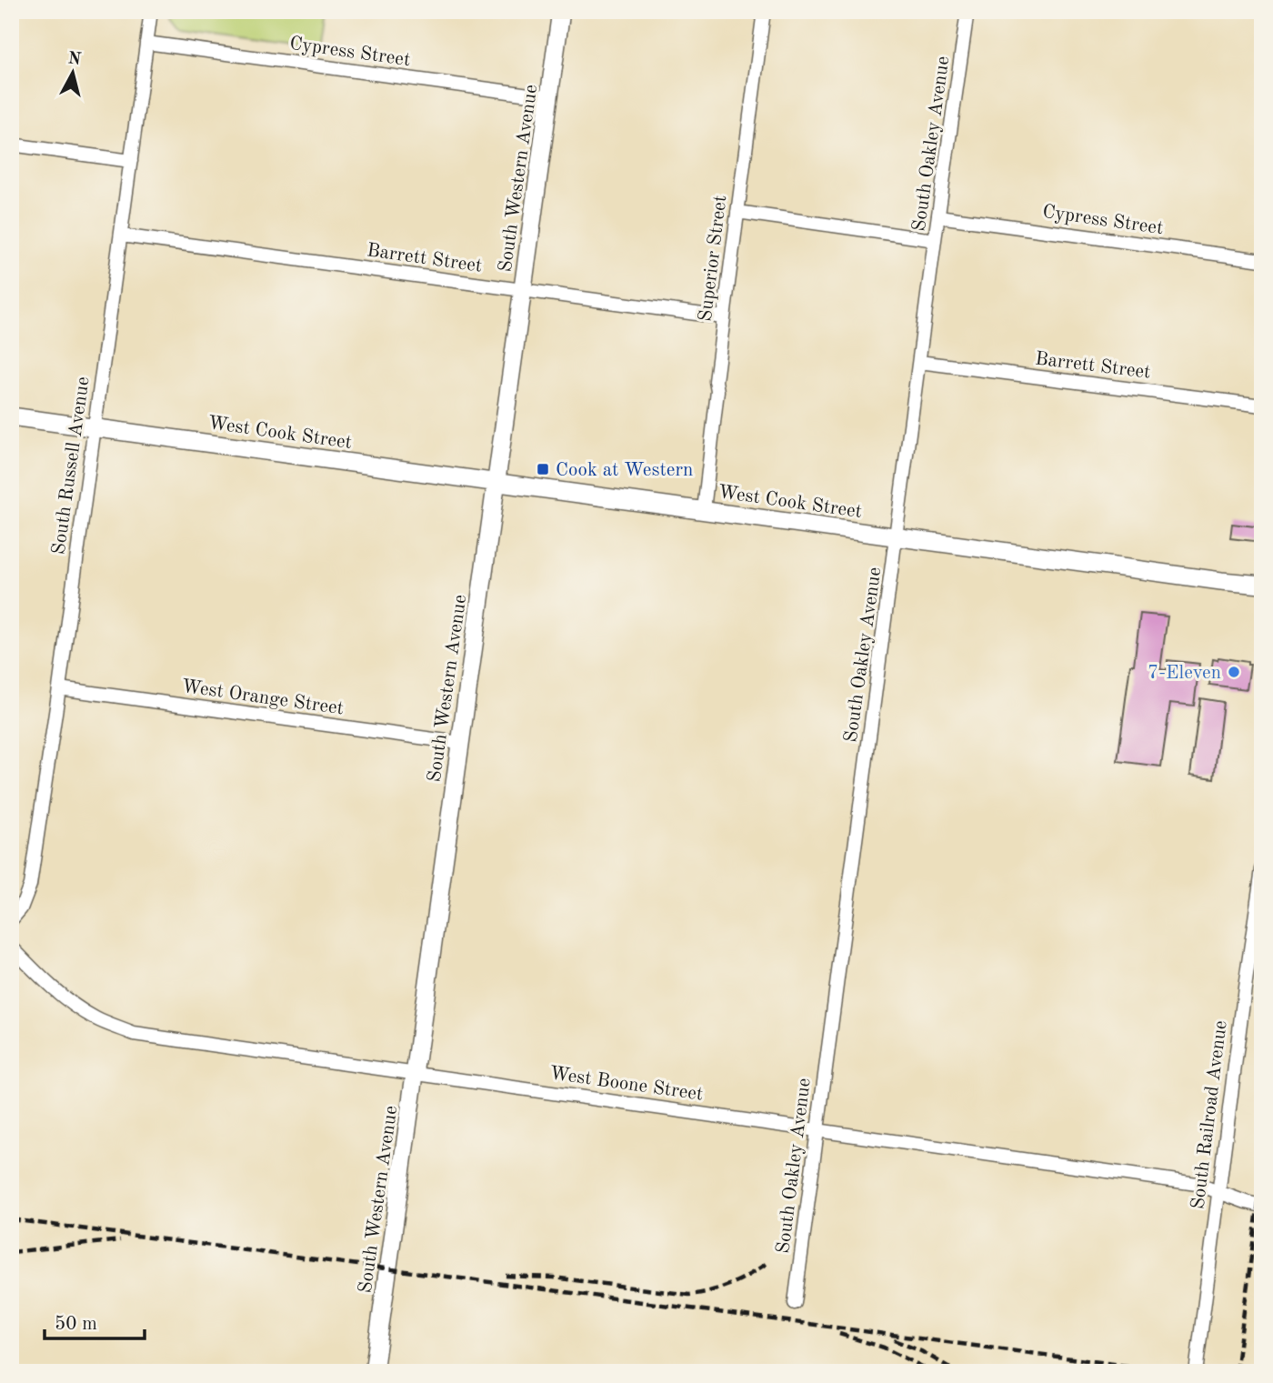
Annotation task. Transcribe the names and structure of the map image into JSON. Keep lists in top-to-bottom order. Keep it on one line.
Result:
{"streets":{"street":["Cypress Street","South Oakley Avenue","South Western Avenue","Barrett Street","Superior Street","West Cook Street","South Russell Avenue","West Orange Street","West Boone Street","South Railroad Avenue"]},"crossings":[["Cypress Street","South Oakley Avenue"],["Cypress Street","South Western Avenue"],["Cypress Street","South Russell Avenue"],["South Oakley Avenue","Barrett Street"],["South Oakley Avenue","West Cook Street"],["South Oakley Avenue","West Boone Street"],["South Western Avenue","Barrett Street"],["South Western Avenue","West Cook Street"],["South Western Avenue","West Orange Street"],["South Western Avenue","West Boone Street"],["Barrett Street","Superior Street"],["Barrett Street","South Russell Avenue"],["Superior Street","West Cook Street"],["West Cook Street","South Russell Avenue"],["South Russell Avenue","West Orange Street"],["West Boone Street","South Railroad Avenue"]],"places":{"transit":["Cook at Western"],"other":["7-Eleven"]},"scale_bar":"50 m","north":"top"}
